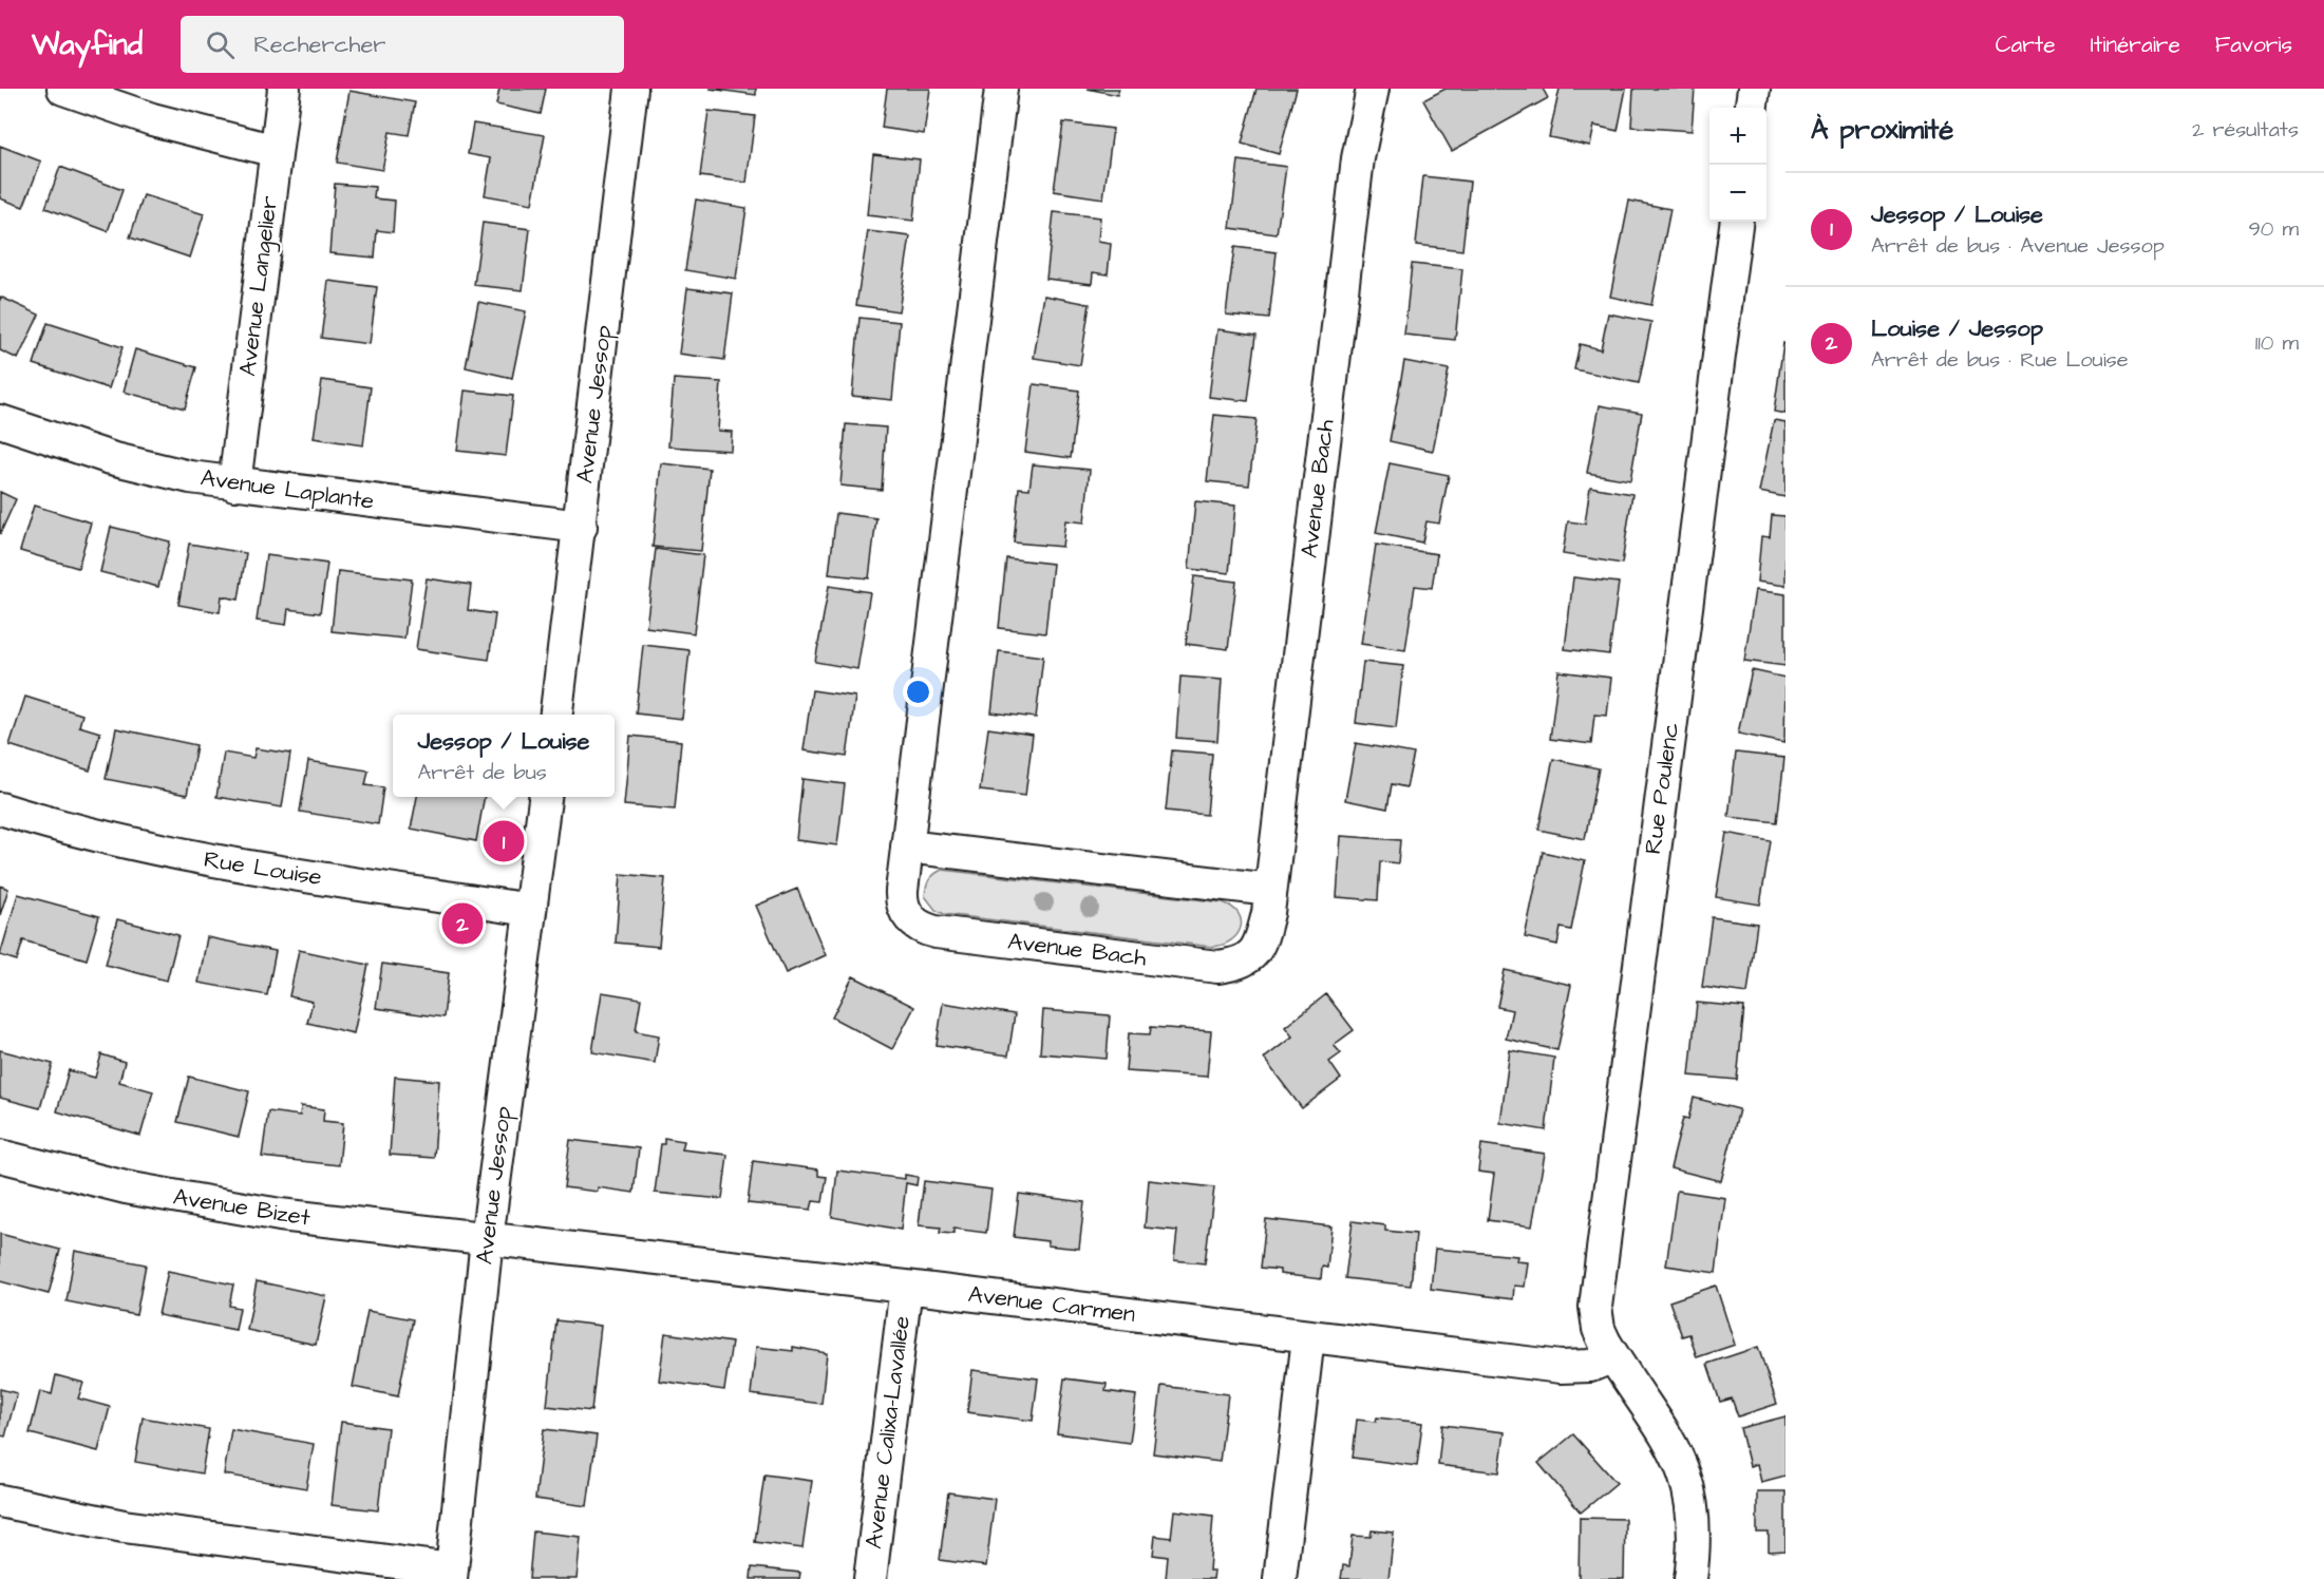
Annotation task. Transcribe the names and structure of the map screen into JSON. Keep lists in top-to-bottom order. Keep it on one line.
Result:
{"streets":{"street":["Avenue Langelier","Avenue Jessop","Avenue Bach","Avenue Laplante","Rue Poulenc","Rue Louise","Avenue Bizet","Avenue Carmen","Avenue Calixa-Lavallée"]},"crossings":[["Avenue Langelier","Avenue Laplante"],["Avenue Jessop","Avenue Laplante"],["Avenue Jessop","Rue Louise"],["Avenue Jessop","Avenue Bizet"],["Avenue Jessop","Avenue Carmen"],["Rue Poulenc","Avenue Carmen"],["Avenue Bizet","Avenue Carmen"],["Avenue Carmen","Avenue Calixa-Lavallée"]],"page":{"header":"Wayfind","search":"Rechercher","nav":["Carte","Itinéraire","Favoris"],"heading":["À proximité","2 résultats"],"map_buttons":["+","−"],"list":[{"mark":"1","name":"Jessop / Louise","note":"Arrêt de bus · Avenue Jessop","value":"90 m"},{"mark":"2","name":"Louise / Jessop","note":"Arrêt de bus · Rue Louise","value":"110 m"}],"popup":["Jessop / Louise","Arrêt de bus"],"pins":["1","2"]}}
